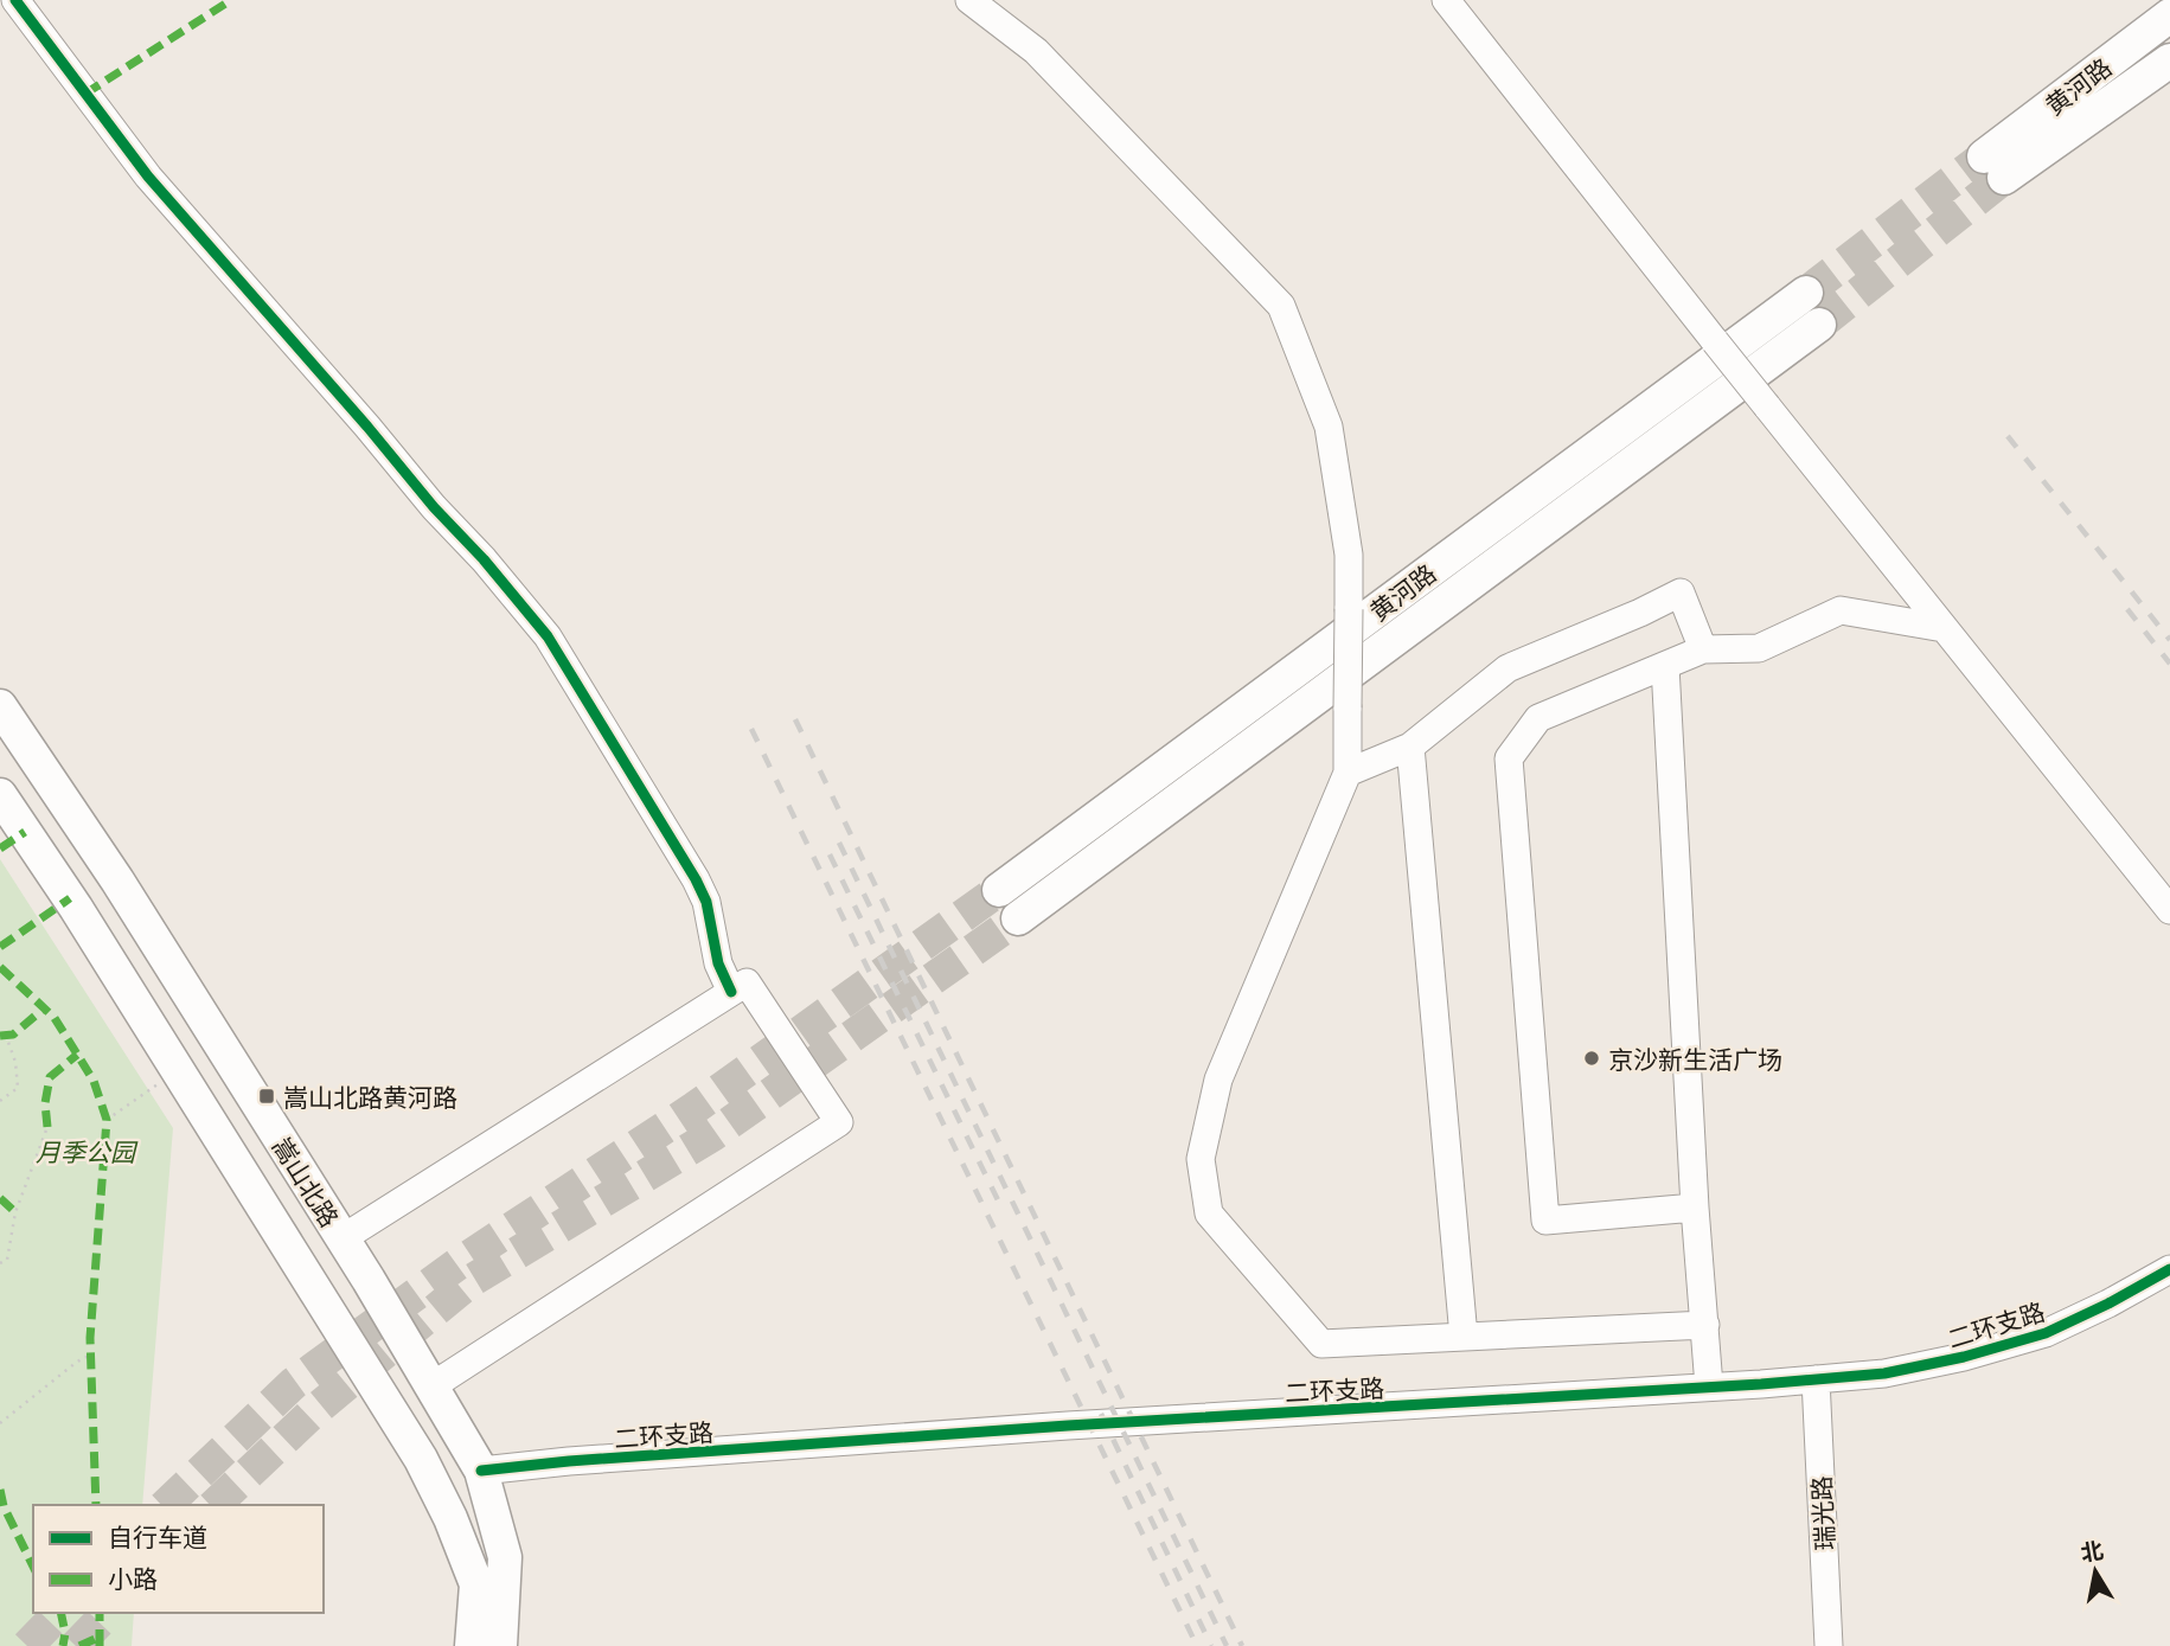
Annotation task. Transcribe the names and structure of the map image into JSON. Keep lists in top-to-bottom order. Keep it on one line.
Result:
{"streets":{"main road":["黄河路","嵩山北路"],"street":["二环支路","瑞光路"]},"crossings":[["嵩山北路","二环支路"],["二环支路","瑞光路"]],"parks":["月季公园"],"places":{"other":["京沙新生活广场"],"transit":["嵩山北路黄河路"]},"legend":["自行车道","小路"],"north":"top"}
